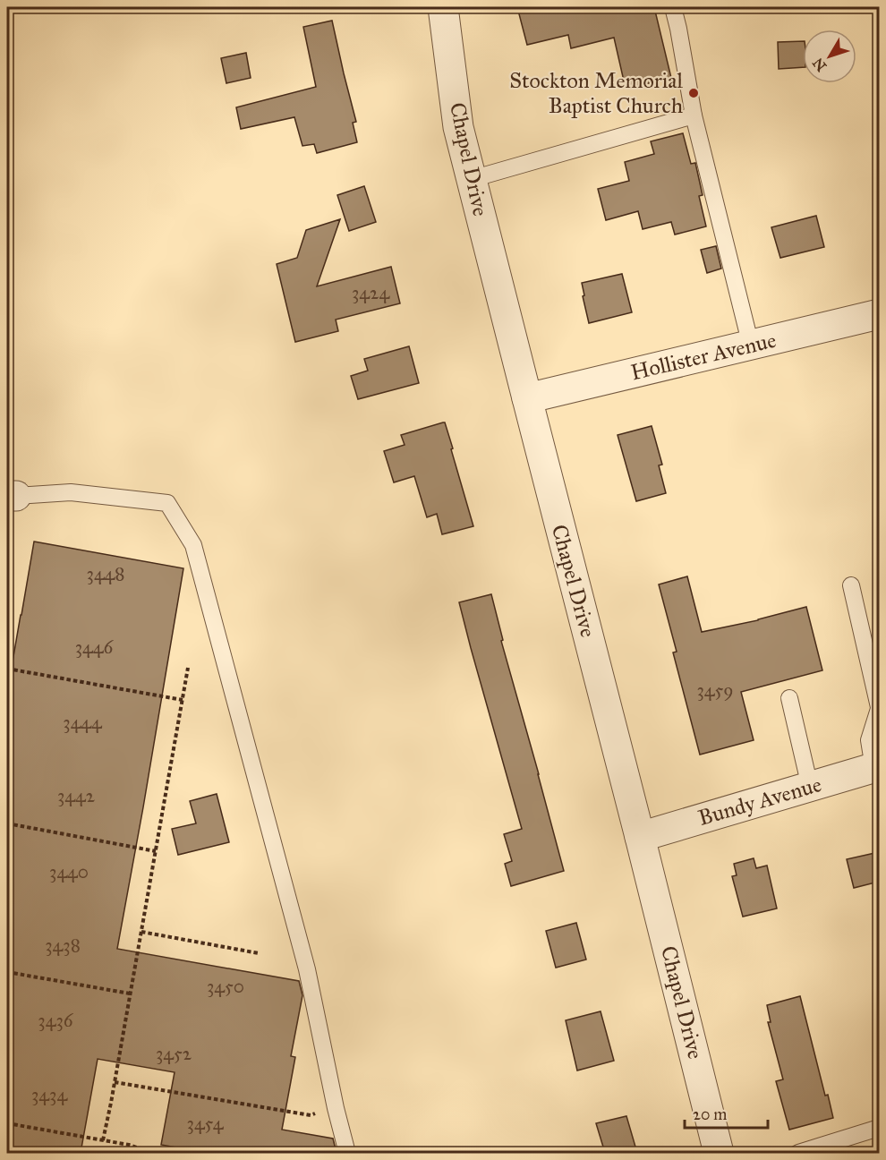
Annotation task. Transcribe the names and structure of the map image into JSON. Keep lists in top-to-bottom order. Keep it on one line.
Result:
{"streets":{"street":["Chapel Drive","Hollister Avenue","Bundy Avenue"]},"crossings":[["Chapel Drive","Hollister Avenue"],["Chapel Drive","Bundy Avenue"]],"places":["Stockton Memorial Baptist Church"],"house_numbers":["3424","3448","3446","3459","3444","3442","3440","3438","3450","3436","3452","3434","3454"],"scale_bar":"20 m","north":"bottom left"}
